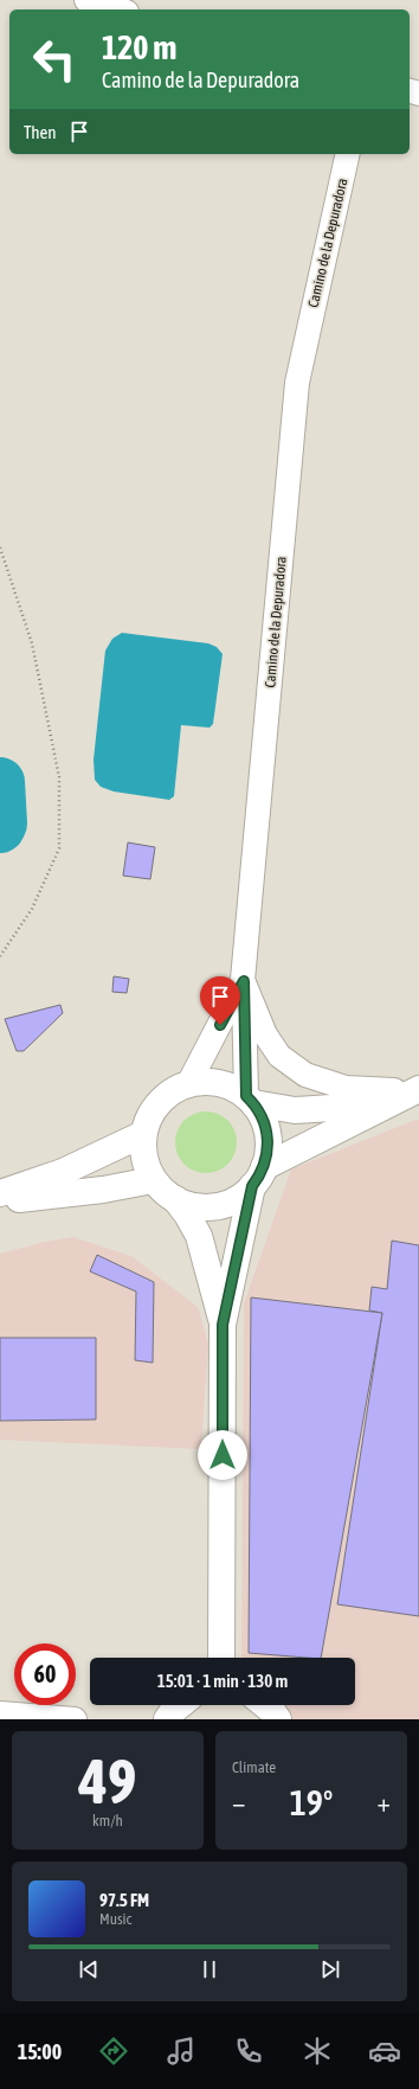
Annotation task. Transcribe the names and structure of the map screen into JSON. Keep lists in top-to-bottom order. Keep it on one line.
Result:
{"streets":{"street":["Camino de la Depuradora"]},"page":{"turn":["120 m","Camino de la Depuradora"],"then":"Then","limit":"60","trip":"15:01 · 1 min · 130 m","tile":[["49","km/h"],"Climate"],"heat":["−","19°","+"],"song":["97.5 FM","Music"],"tabs":"15:00"}}
